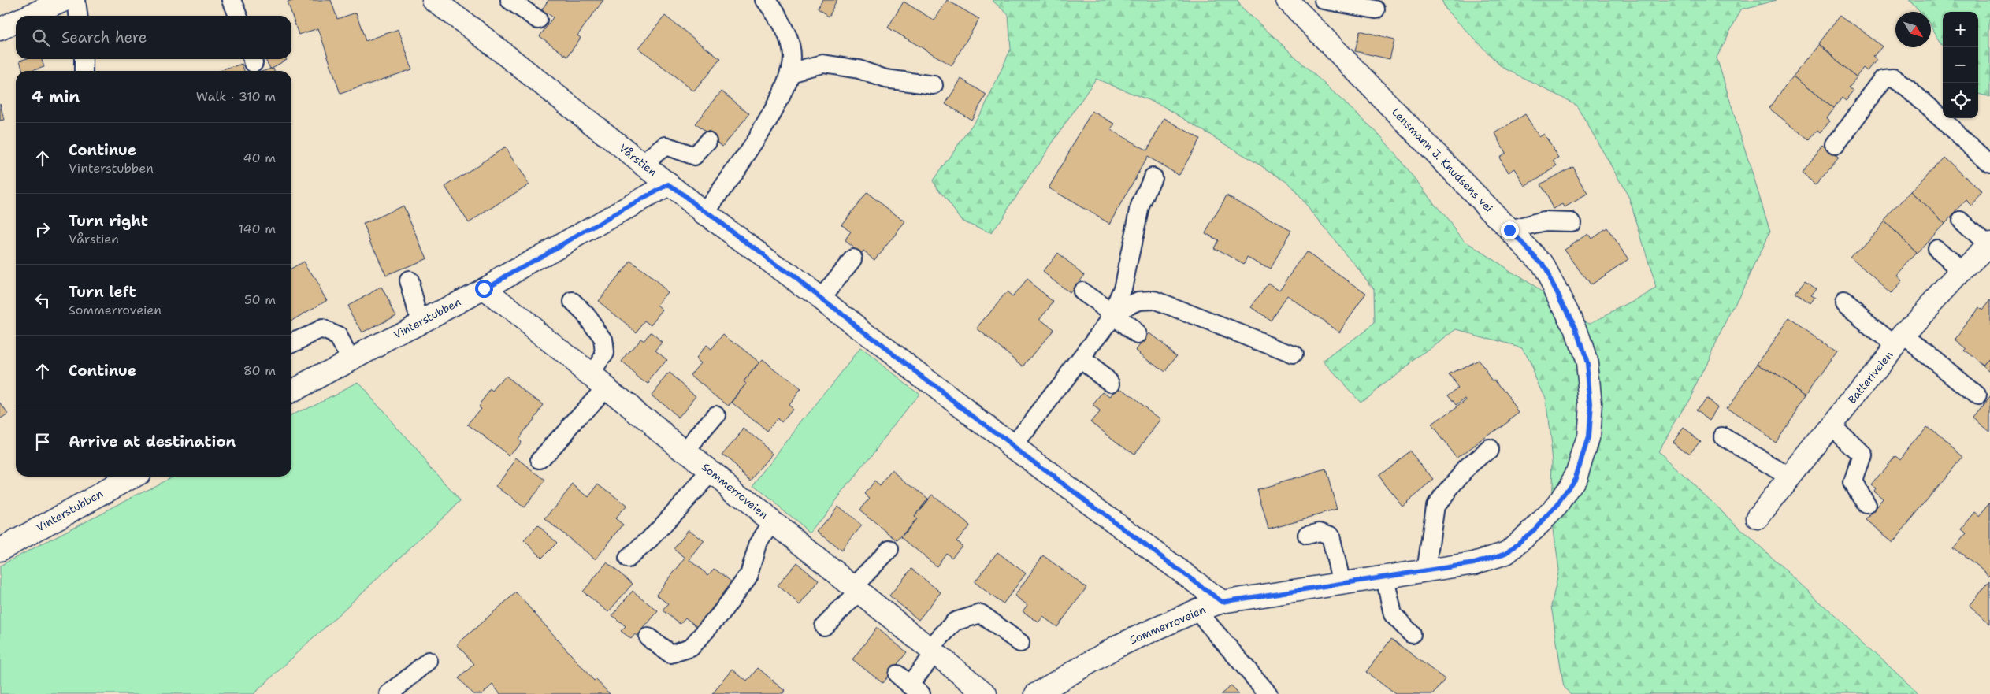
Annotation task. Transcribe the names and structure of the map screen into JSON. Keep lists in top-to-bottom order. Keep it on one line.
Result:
{"streets":{"street":["Vårstien","Lensmann J. Knudsens vei","Vinterstubben","Batteriveien","Sommerroveien"]},"crossings":[["Vårstien","Vinterstubben"],["Vårstien","Sommerroveien"],["Lensmann J. Knudsens vei","Sommerroveien"],["Vinterstubben","Sommerroveien"]],"north":"bottom right","page":{"map_buttons":["+","−"],"search":"Search here","heading":["4 min","Walk · 310 m"],"list":[["Continue","Vinterstubben","40 m"],["Turn right","Vårstien","140 m"],["Turn left","Sommerroveien","50 m"],["Continue","80 m"],"Arrive at destination"]}}
